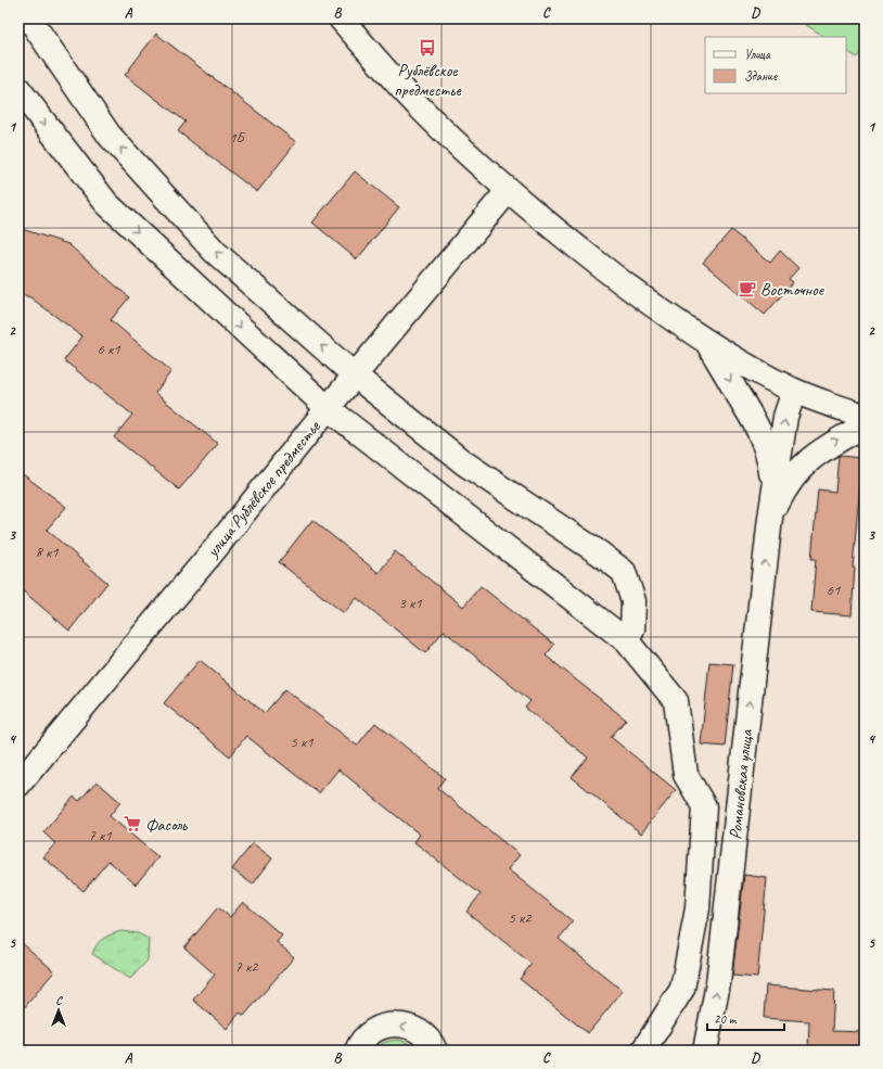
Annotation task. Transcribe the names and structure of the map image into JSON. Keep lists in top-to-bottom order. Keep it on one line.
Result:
{"streets":{"street":["улица Рублёвское предместье","Романовская улица"]},"places":{"bus stop":["Рублёвское предместье"],"cafe":["Восточное"],"supermarket":["Фасоль"]},"house_numbers":["1Б","6 к1","8 к1","61","3 к1","5 к1","7 к1","5 к2","7 к2"],"legend":["Улица","Здание"],"scale_bar":"20 m","north":"top","grid":{"columns":["A","B","C","D"],"rows":["1","2","3","4","5"]}}
